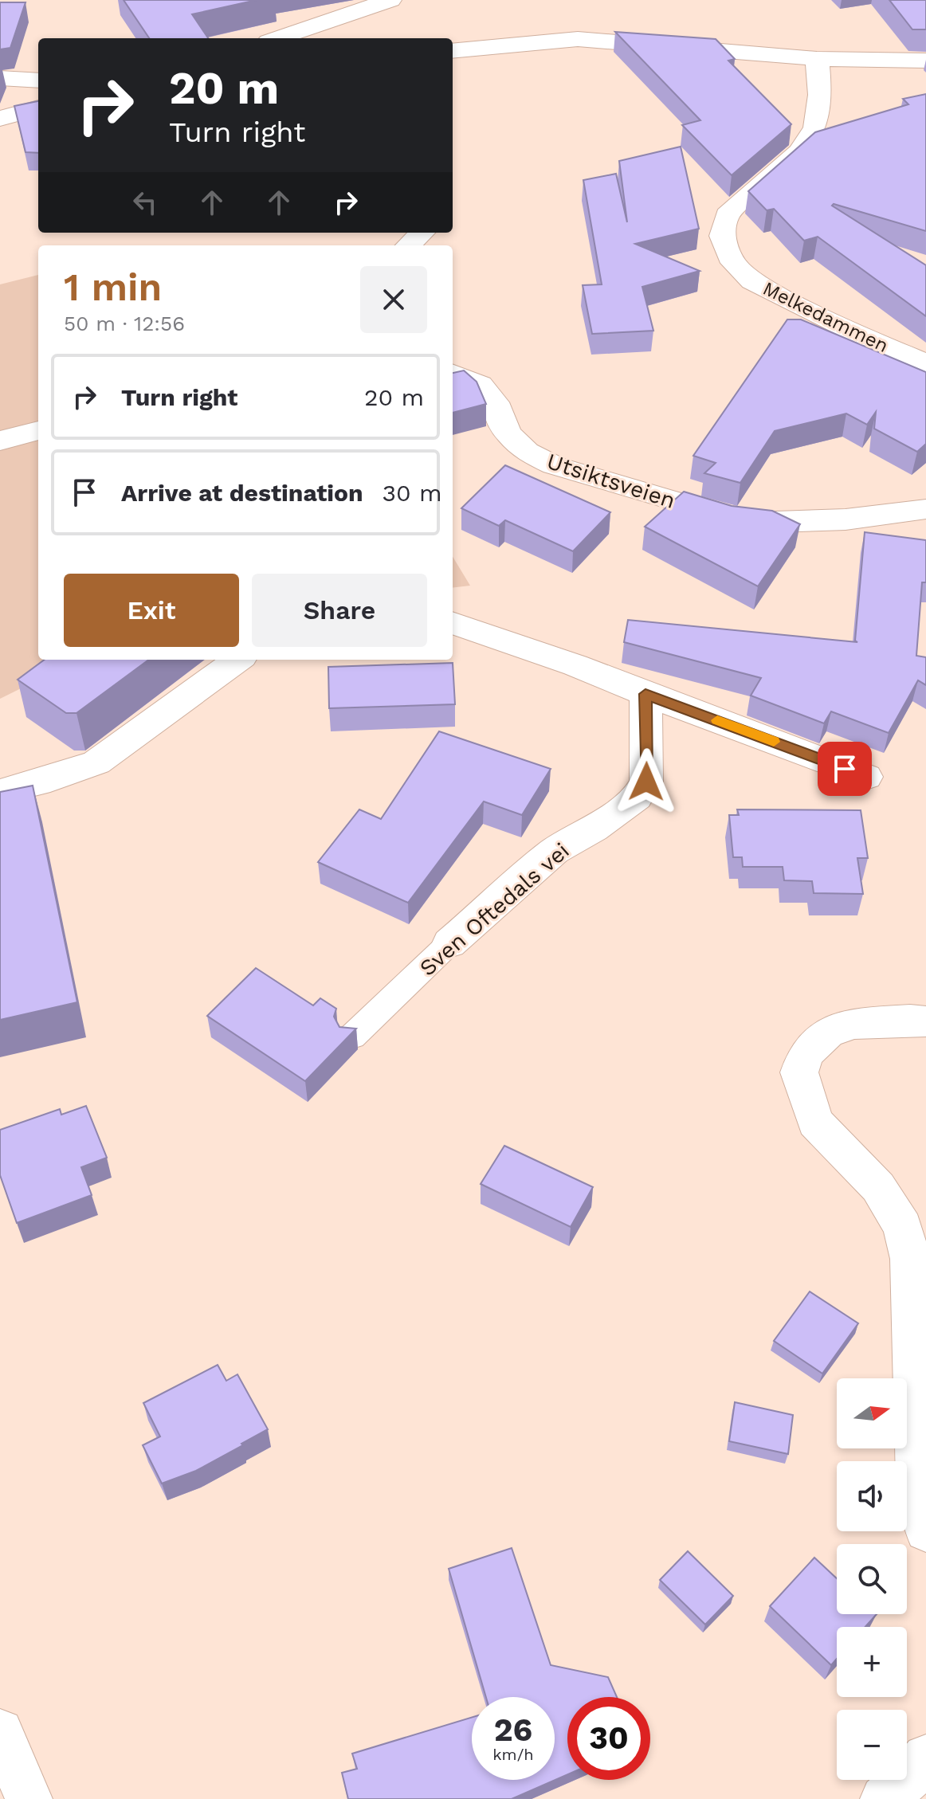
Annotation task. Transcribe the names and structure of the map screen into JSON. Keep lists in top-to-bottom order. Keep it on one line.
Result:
{"streets":{"street":["Melkedammen","Utsiktsveien","Sven Oftedals vei"]},"north":"right","page":{"turn":["20 m","Turn right"],"heading":["1 min","50 m · 12:56"],"list":[{"name":"Turn right","value":"20 m"},{"name":"Arrive at destination","value":"30 m"}],"buttons":["Exit","Share"],"map_buttons":["+","−"],"speed":"26 km/h","limit":"30"}}
